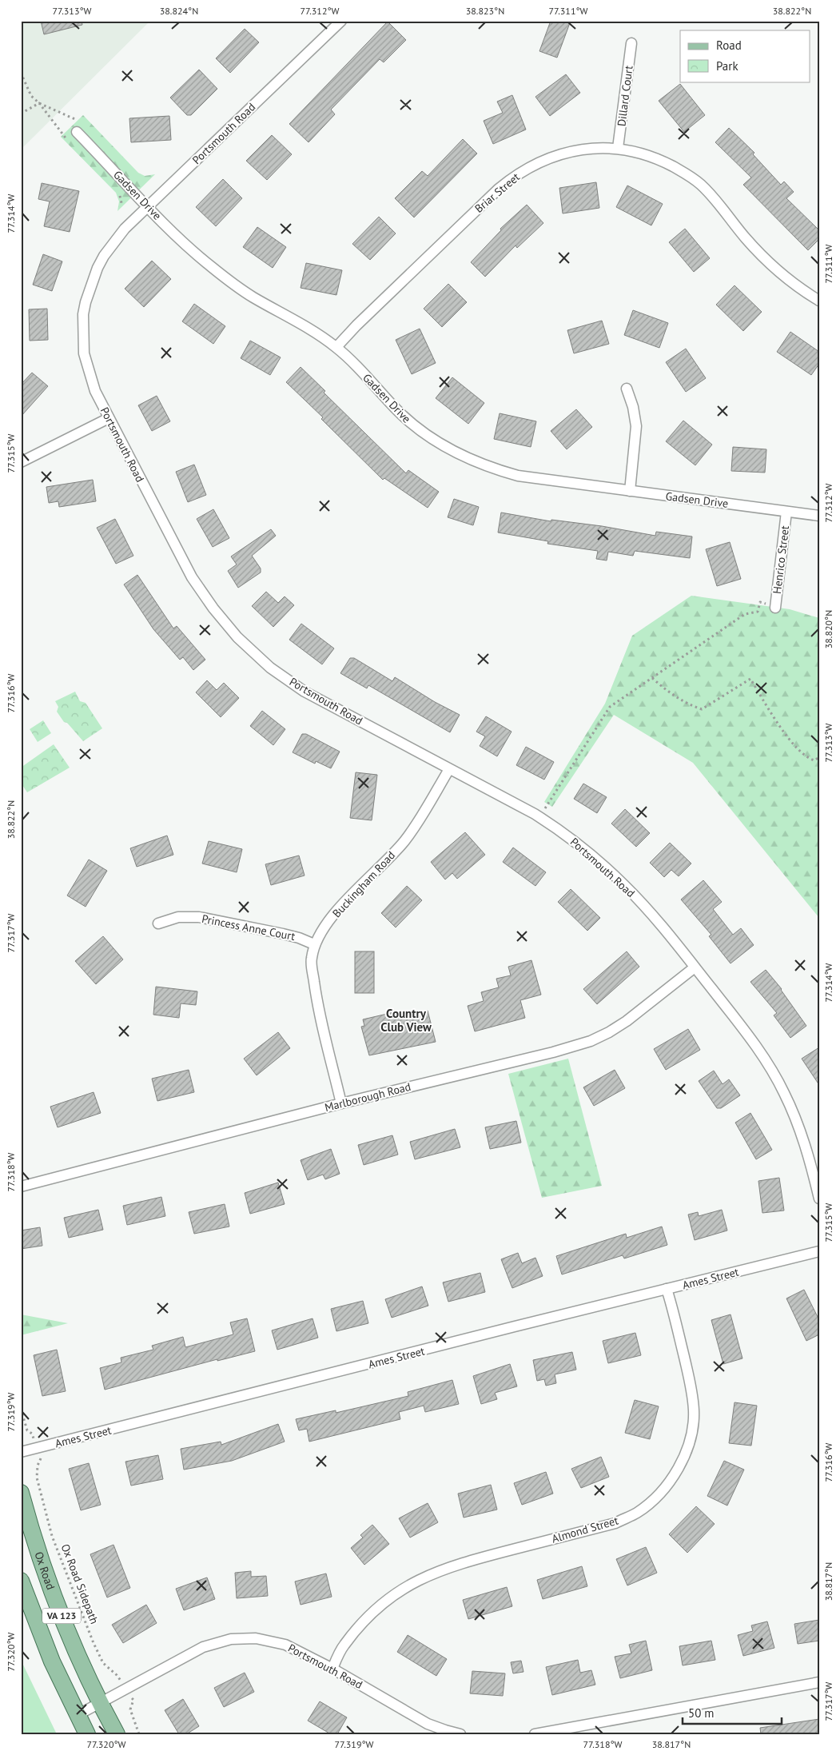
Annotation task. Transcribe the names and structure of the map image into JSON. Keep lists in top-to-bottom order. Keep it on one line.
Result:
{"streets":{"main road":["Ox Road","VA 123"],"street":["Dillard Court","Portsmouth Road","Briar Street","Gadsen Drive","Henrico Street","Buckingham Road","Princess Anne Court","Marlborough Road","Ames Street","Almond Street"],"path":["Ox Road Sidepath"]},"crossings":[["Dillard Court","Briar Street"],["Portsmouth Road","Gadsen Drive"],["Portsmouth Road","Buckingham Road"],["Portsmouth Road","Marlborough Road"],["Portsmouth Road","Almond Street"],["Portsmouth Road","Ox Road"],["Portsmouth Road","Ox Road Sidepath"],["Portsmouth Road","VA 123"],["Briar Street","Gadsen Drive"],["Gadsen Drive","Henrico Street"],["Buckingham Road","Princess Anne Court"],["Buckingham Road","Marlborough Road"],["Ames Street","Almond Street"],["Ames Street","Ox Road Sidepath"]],"districts":["Country Club View"],"legend":["Road","Park"],"scale_bar":"50 m","coordinates":["77.313°W","38.824°N","77.312°W","38.823°N","77.311°W","38.822°N","77.314°W","77.315°W","38.820°N","77.316°W","77.317°W","77.318°W","77.319°W","38.817°N","77.320°W"]}
